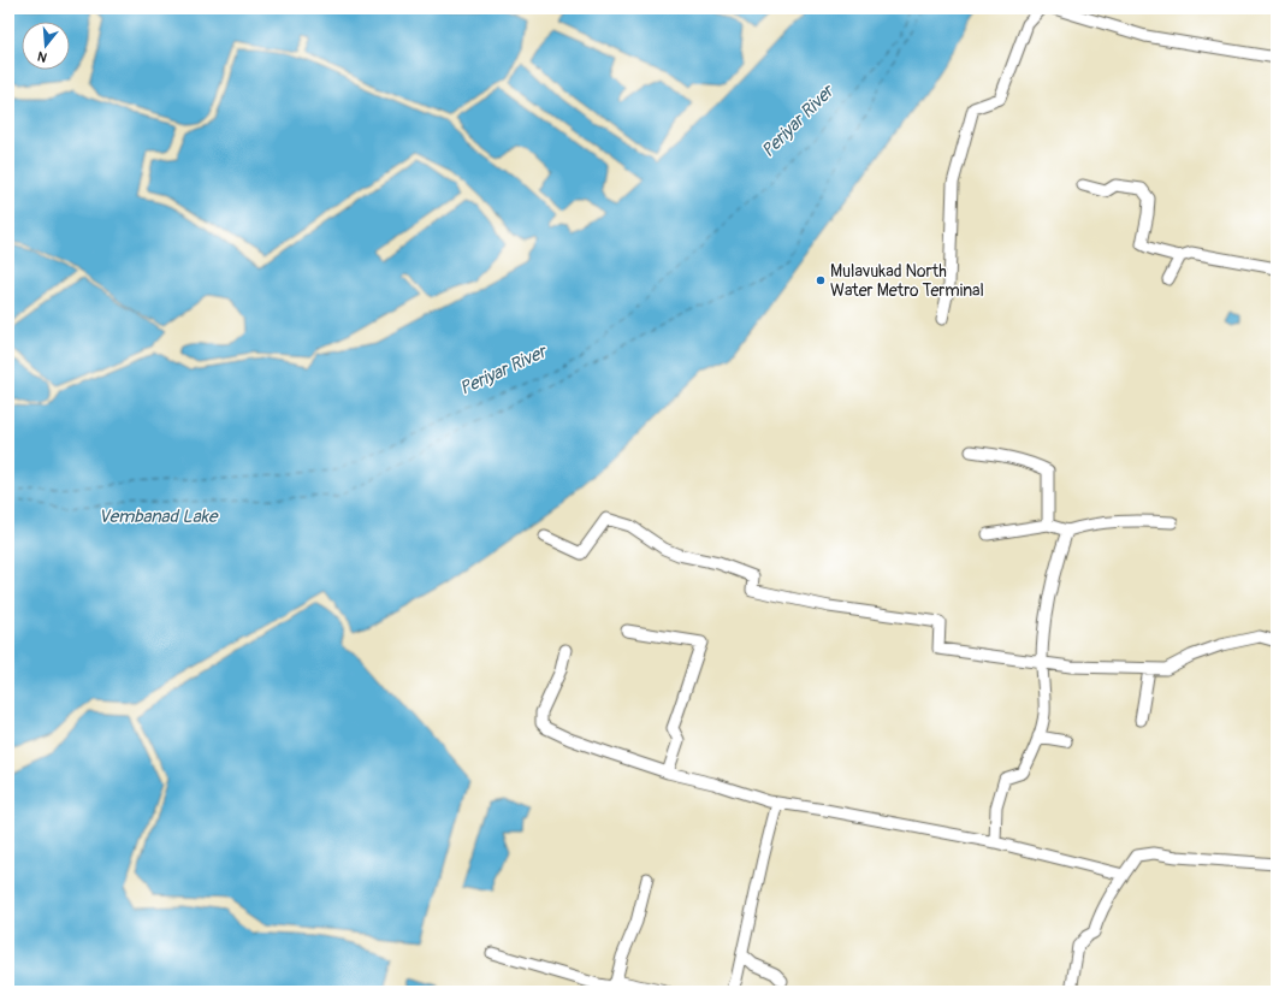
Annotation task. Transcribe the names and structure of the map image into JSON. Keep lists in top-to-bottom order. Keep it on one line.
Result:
{"water":["Periyar River","Vembanad Lake"],"places":["Mulavukad North Water Metro Terminal"],"north":"bottom"}
